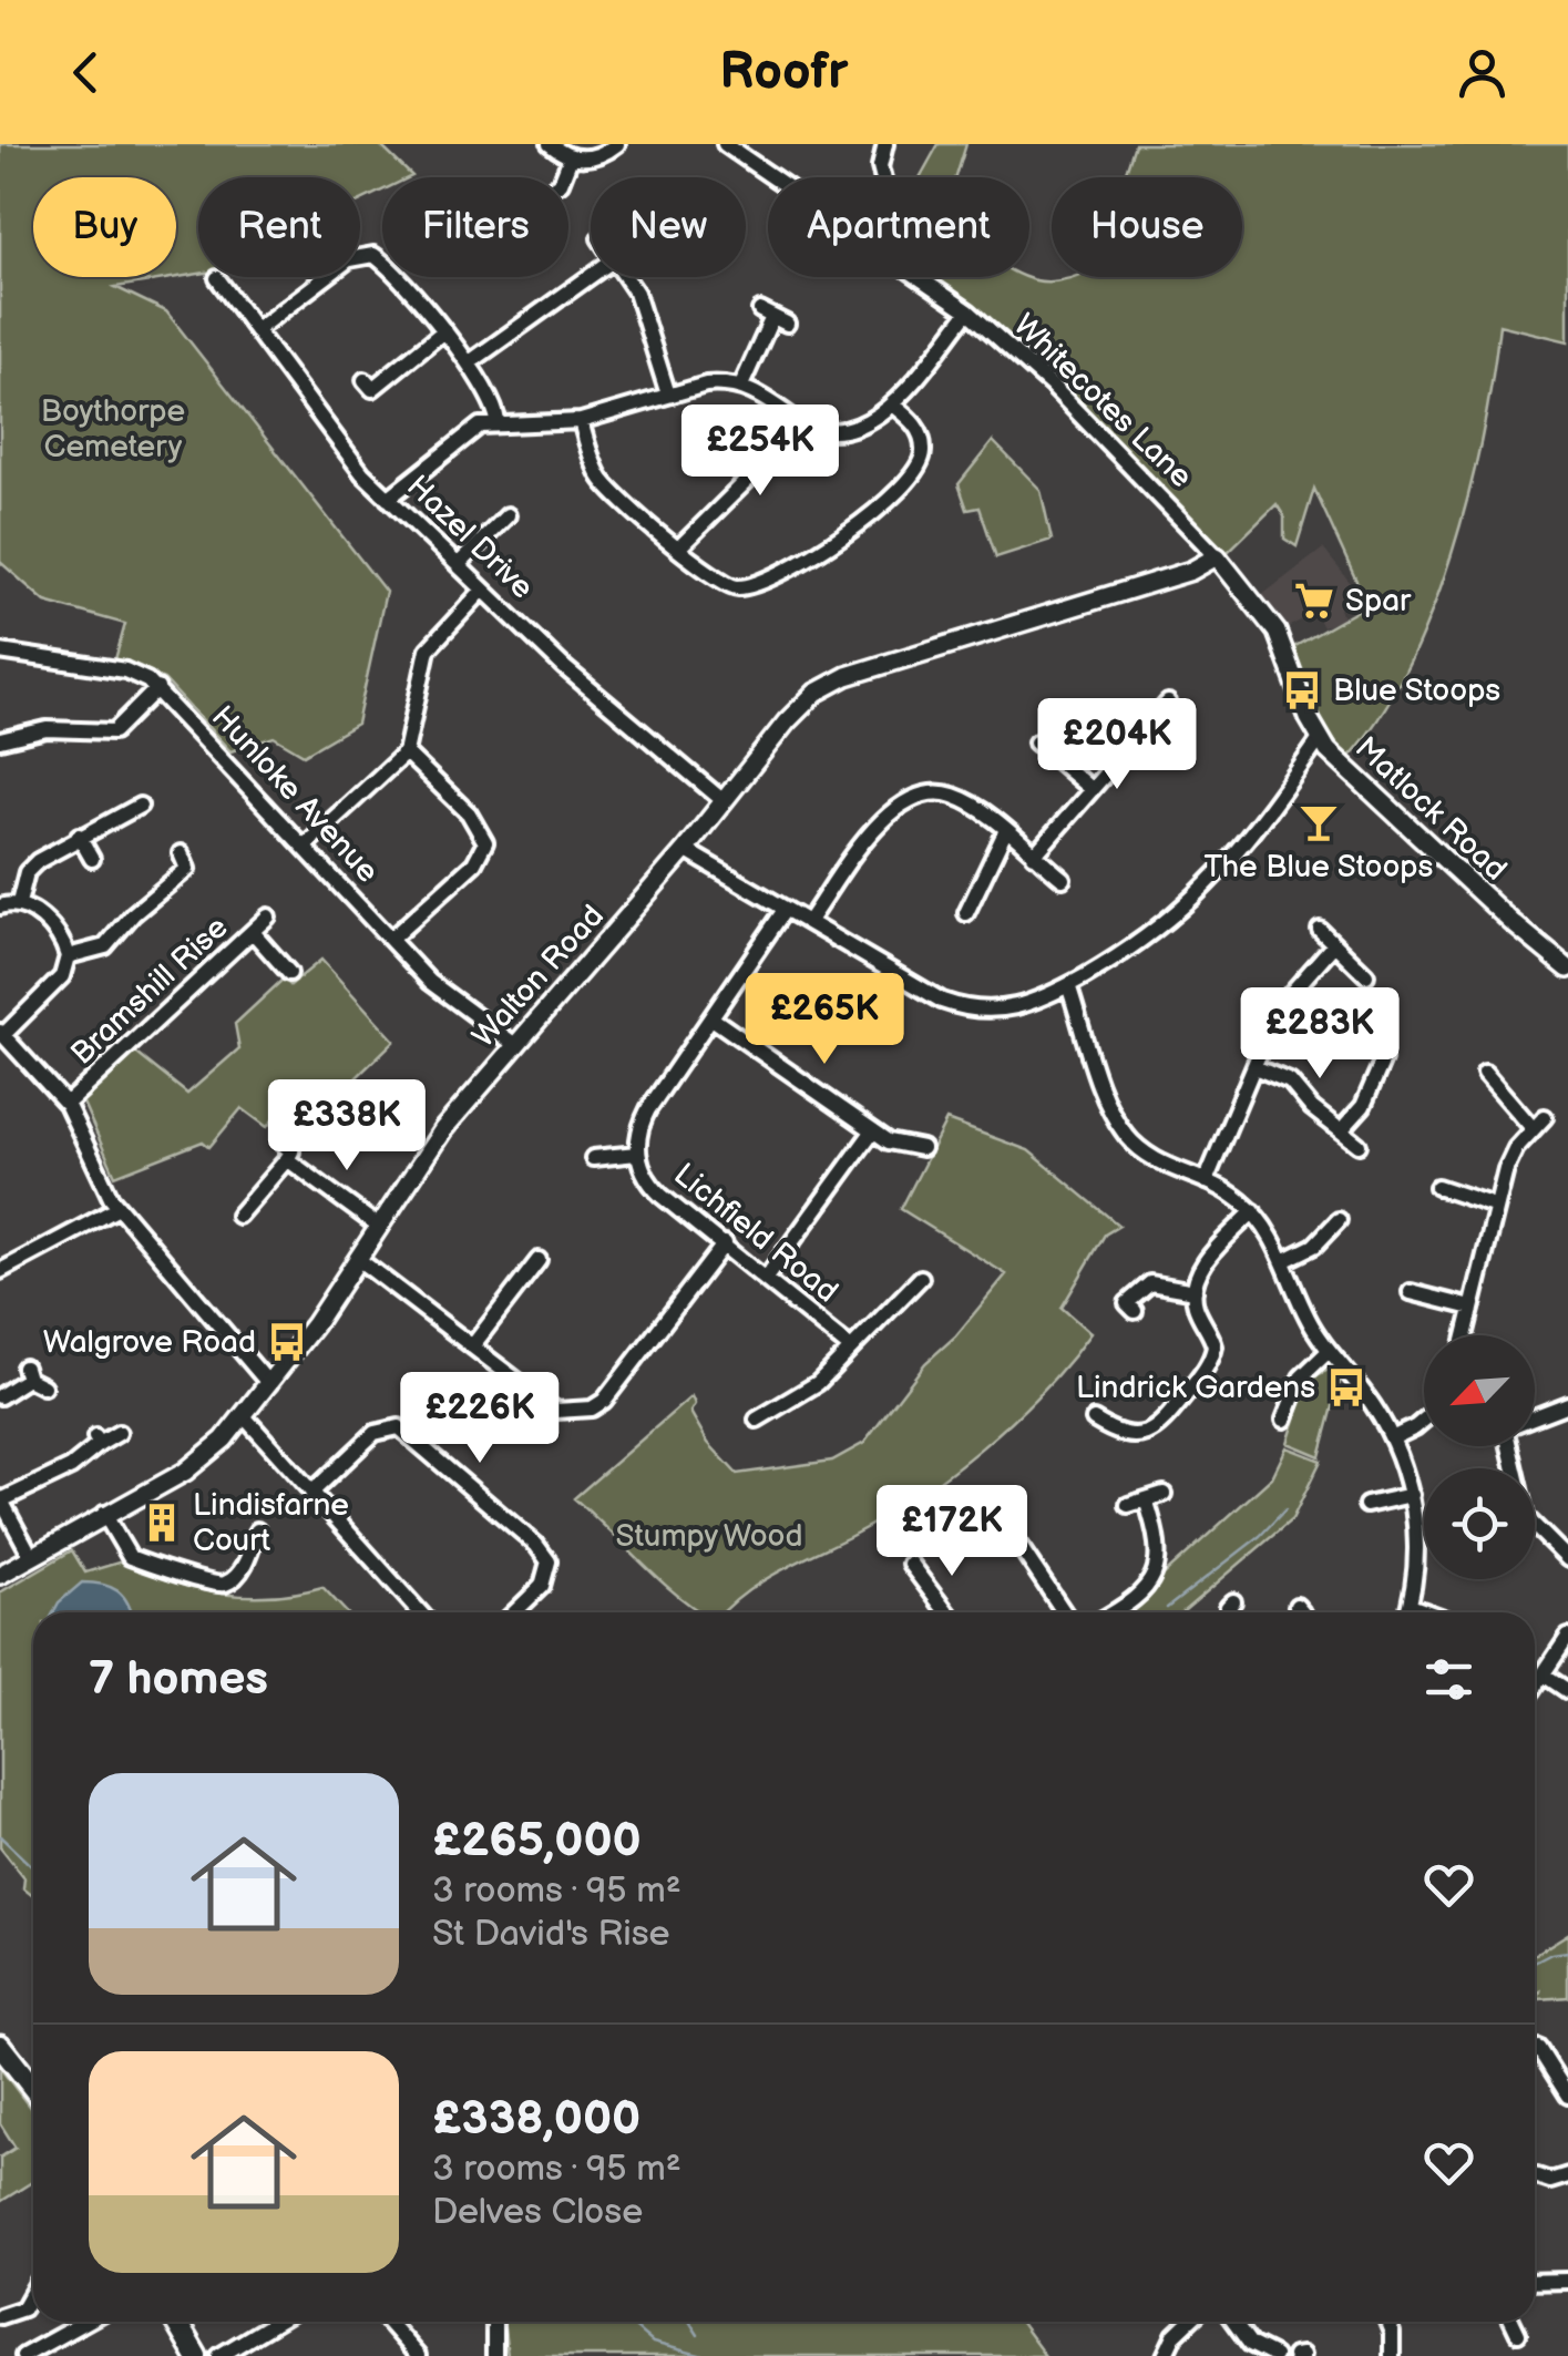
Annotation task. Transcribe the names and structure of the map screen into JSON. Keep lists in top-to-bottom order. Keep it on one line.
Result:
{"streets":{"main road":["Matlock Road","Walton Road"],"street":["Whitecotes Lane","Hazel Drive","Hunloke Avenue","Bramshill Rise","Lichfield Road"]},"crossings":[["Whitecotes Lane","Matlock Road"],["Whitecotes Lane","Walton Road"],["Hazel Drive","Walton Road"],["Hunloke Avenue","Walton Road"],["Matlock Road","Walton Road"]],"parks":["Boythorpe Cemetery","Stumpy Wood"],"places":{"supermarket":["Spar"],"bus stop":["Blue Stoops","Walgrove Road","Lindrick Gardens"],"bar":["The Blue Stoops"],"building":["Lindisfarne Court"]},"north":"bottom left","page":{"header":"Roofr","chip":["Buy","Rent","Filters","New","Apartment","House"],"price":["£254K","£204K","£265K","£283K","£338K","£226K","£172K"],"heading":"7 homes","list":[{"name":"£265,000","note":"3 rooms · 95 m² · St David's Rise"},{"name":"£338,000","note":"3 rooms · 95 m² · Delves Close"}]}}
